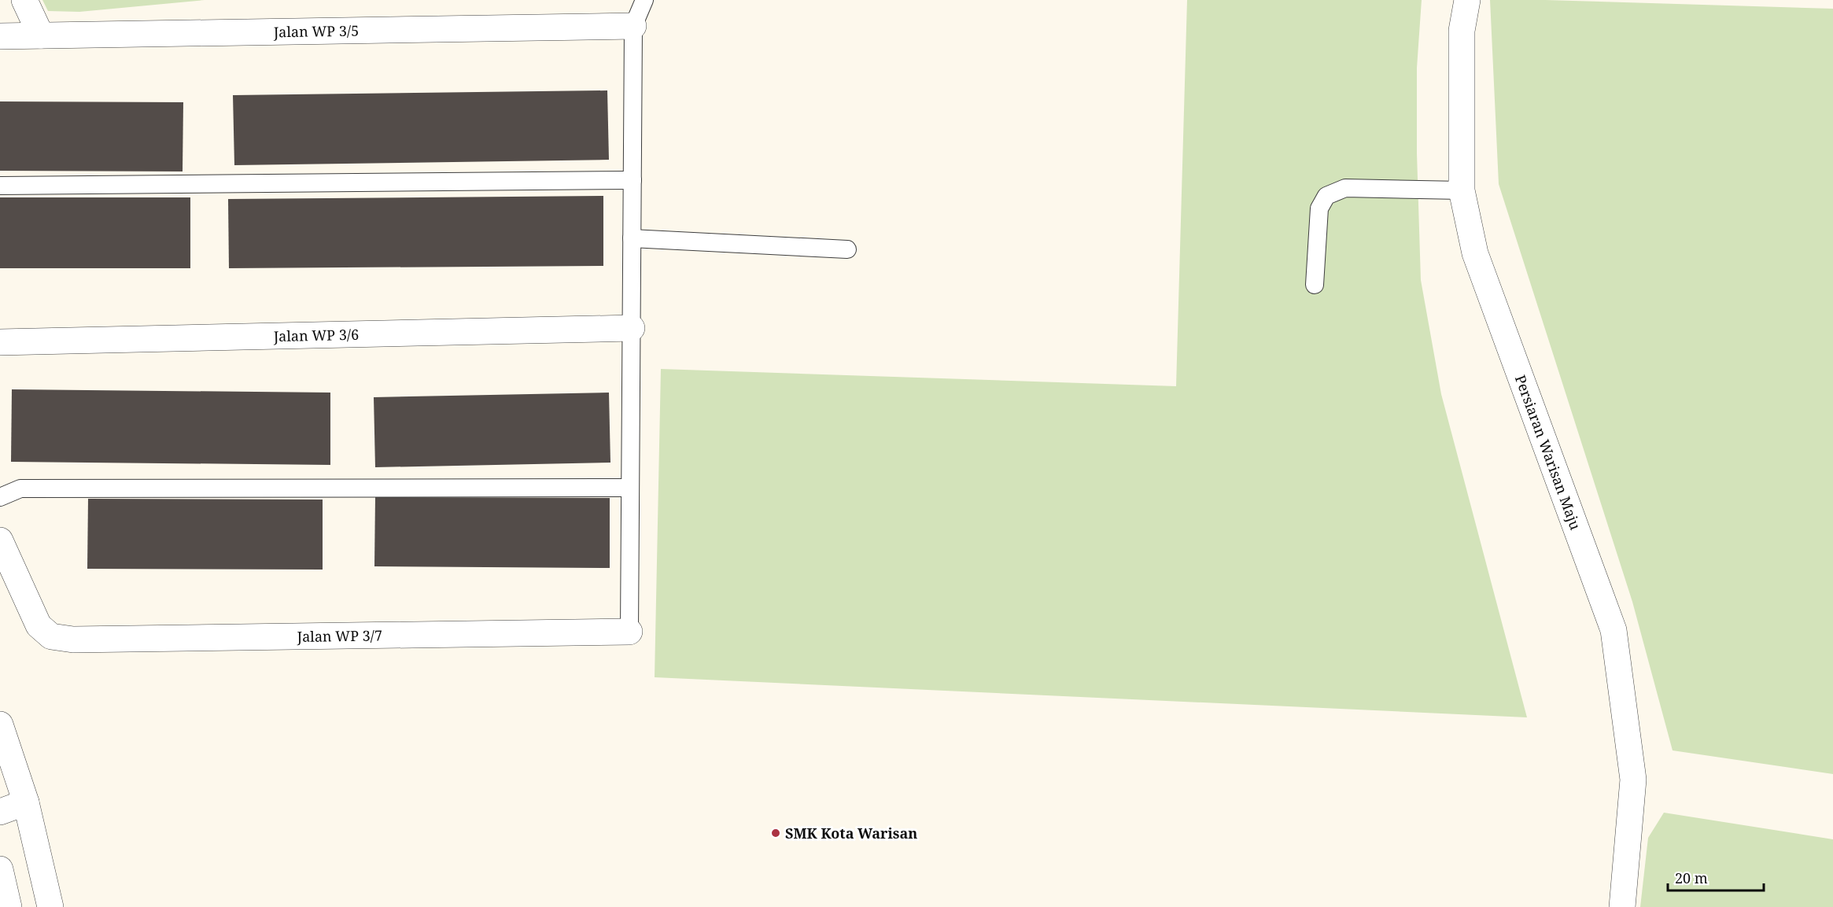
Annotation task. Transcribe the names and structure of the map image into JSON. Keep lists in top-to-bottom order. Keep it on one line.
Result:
{"streets":{"street":["Jalan WP 3/5","Jalan WP 3/6","Persiaran Warisan Maju","Jalan WP 3/7"]},"places":["SMK Kota Warisan"],"scale_bar":"20 m"}
